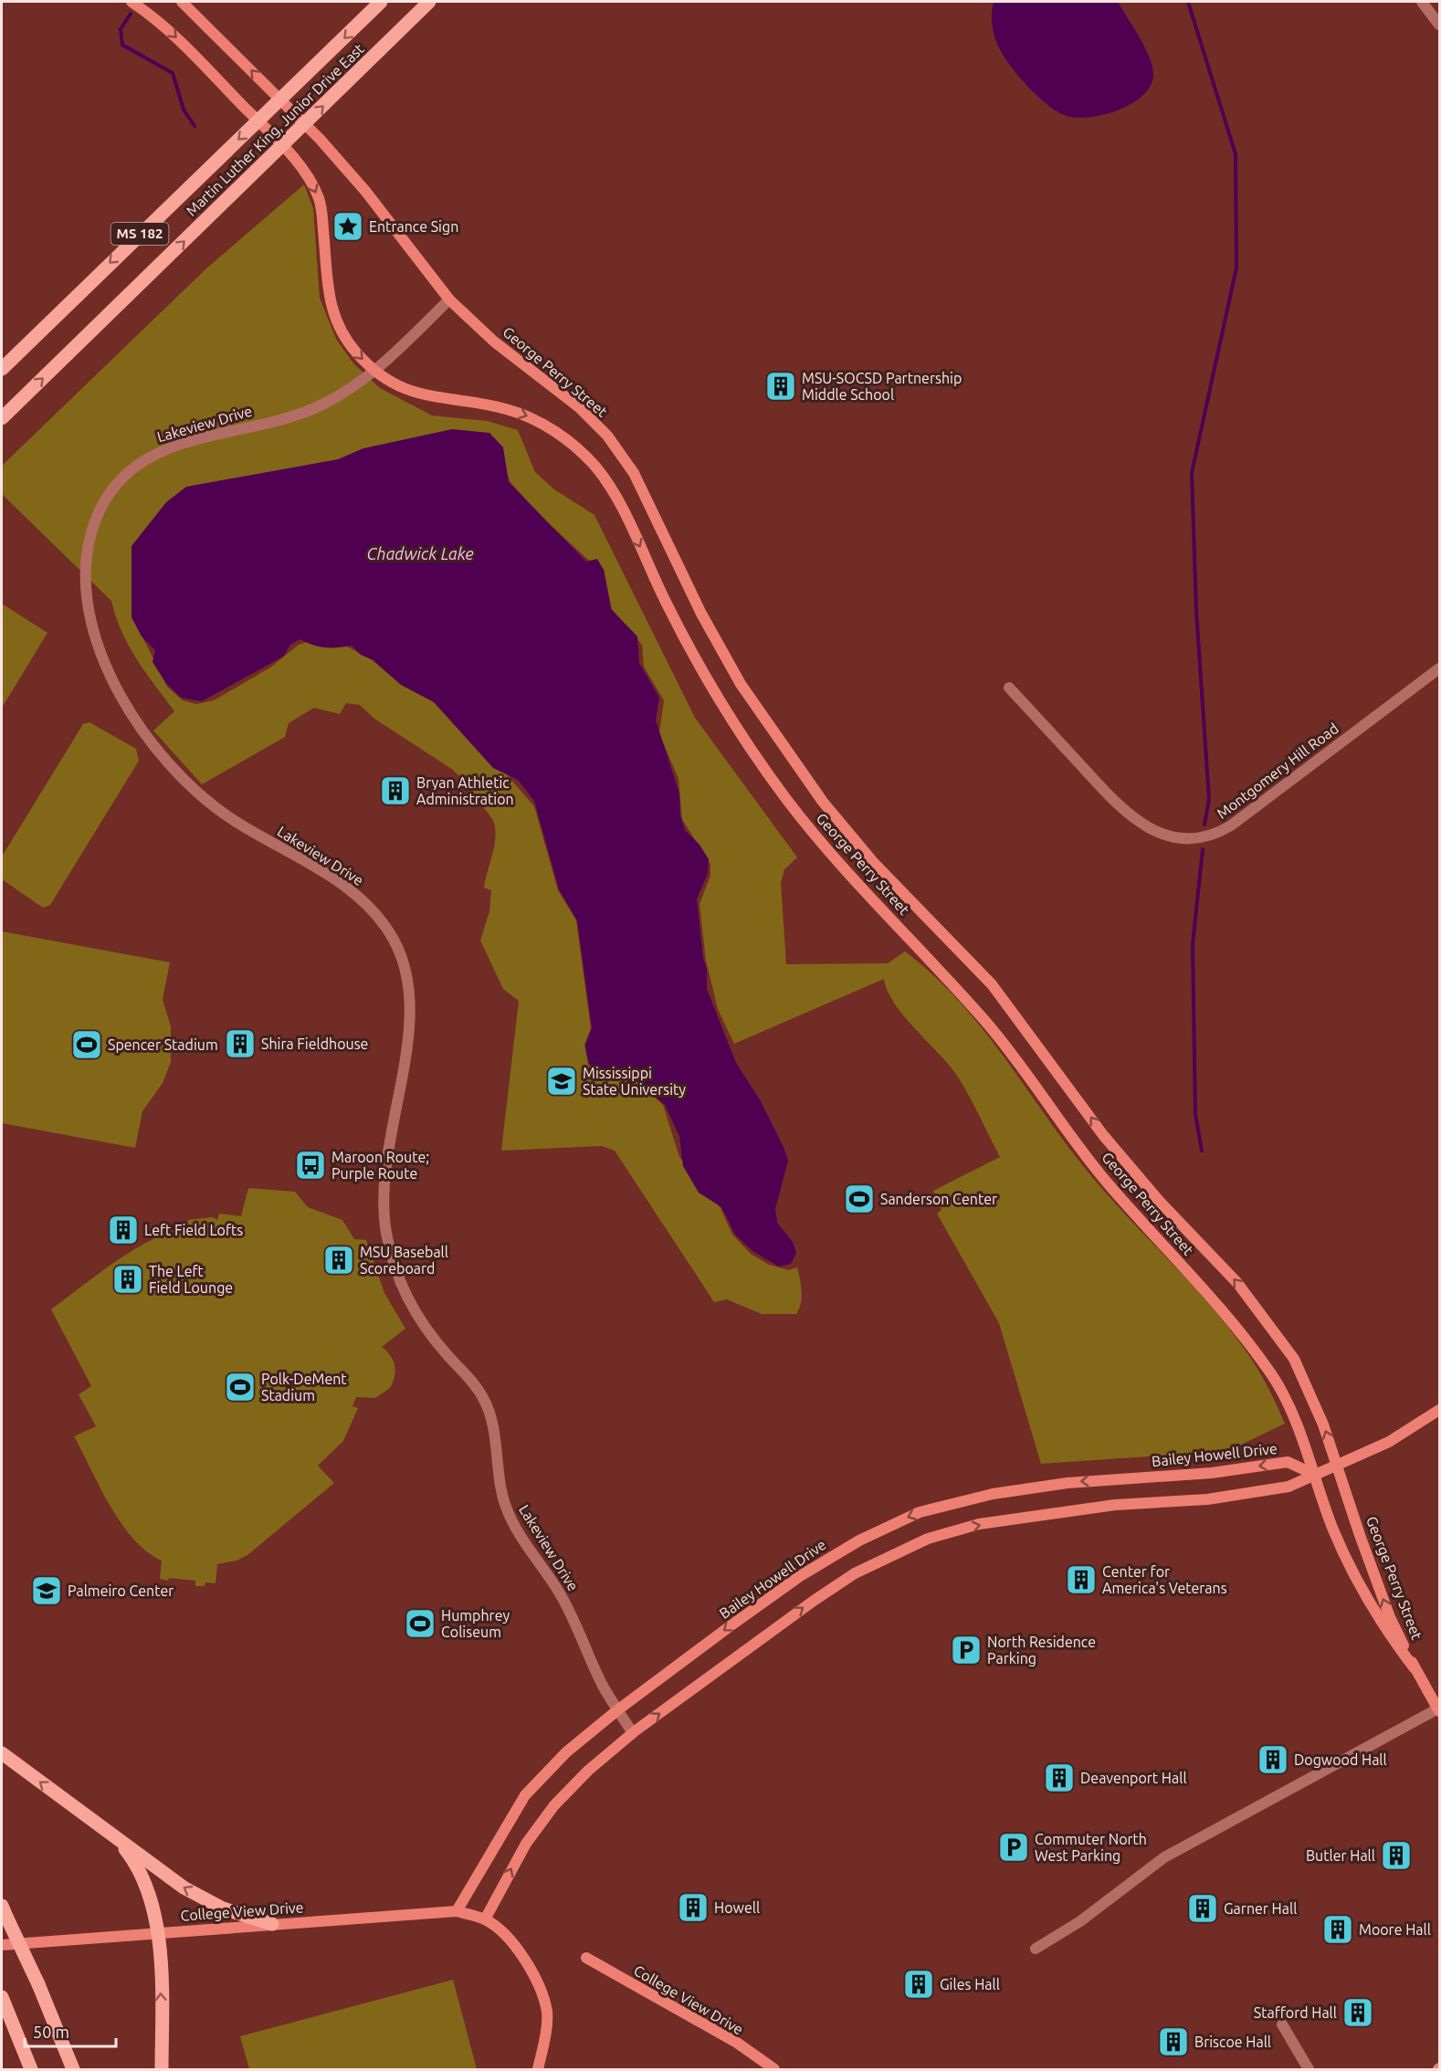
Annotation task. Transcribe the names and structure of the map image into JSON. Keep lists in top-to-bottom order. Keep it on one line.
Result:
{"streets":{"main road":["Martin Luther King, Junior Drive East","MS 182"],"street":["George Perry Street","Lakeview Drive","Montgomery Hill Road","Bailey Howell Drive","College View Drive"]},"crossings":[["Martin Luther King, Junior Drive East","George Perry Street"],["George Perry Street","Lakeview Drive"],["George Perry Street","Bailey Howell Drive"],["Lakeview Drive","Bailey Howell Drive"],["Bailey Howell Drive","College View Drive"]],"water":["Chadwick Lake"],"places":{"place":["Entrance Sign"],"building":["MSU-SOCSD Partnership Middle School","Bryan Athletic Administration","Shira Fieldhouse","Left Field Lofts","MSU Baseball Scoreboard","The Left Field Lounge","Center for America's Veterans","Dogwood Hall","Deavenport Hall","Butler Hall","Howell","Garner Hall","Moore Hall","Giles Hall","Stafford Hall","Briscoe Hall"],"sports":["Spencer Stadium","Sanderson Center","Polk-DeMent Stadium","Humphrey Coliseum"],"school or university":["Mississippi State University","Palmeiro Center"],"bus stop":["Maroon Route; Purple Route"],"parking":["North Residence Parking","Commuter North West Parking"]},"scale_bar":"50 m"}
